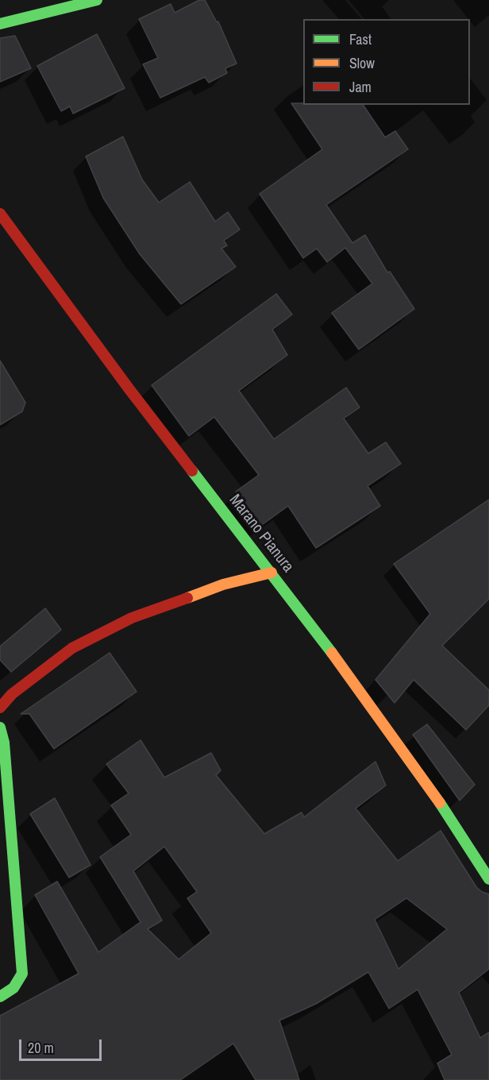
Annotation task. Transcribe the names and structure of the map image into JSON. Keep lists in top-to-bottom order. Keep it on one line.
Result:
{"streets":{"street":["Marano Pianura"]},"legend":["Fast","Slow","Jam"],"scale_bar":"20 m"}
